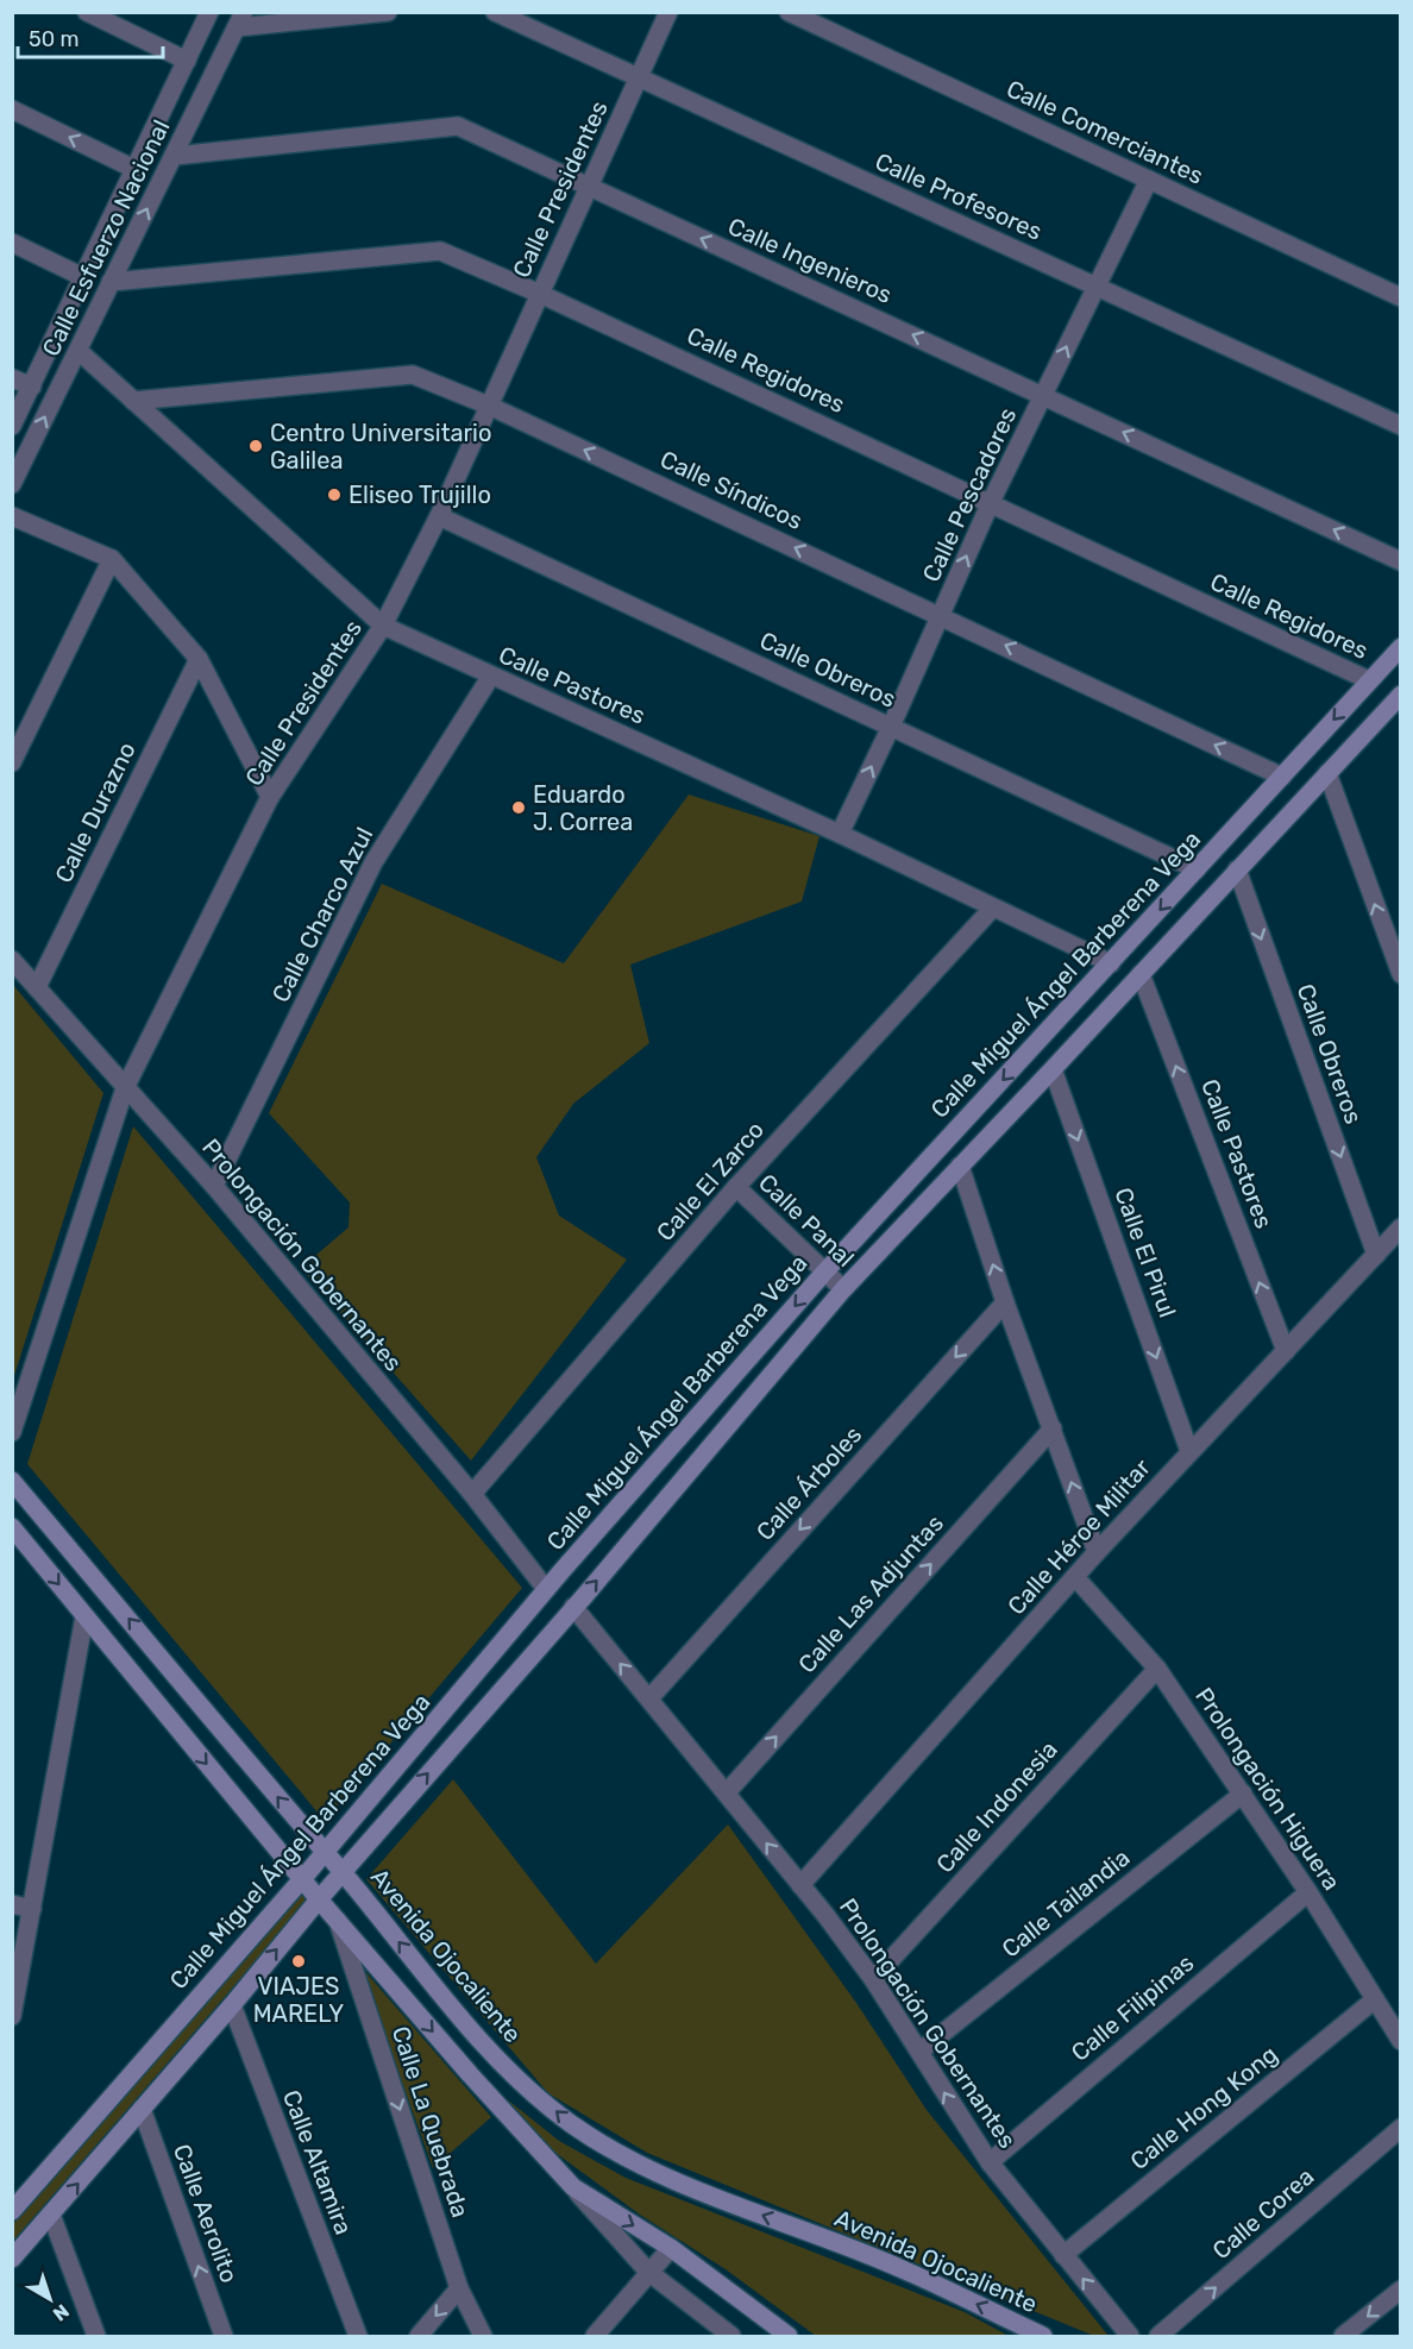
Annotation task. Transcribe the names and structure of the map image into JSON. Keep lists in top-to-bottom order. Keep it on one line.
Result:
{"streets":{"street":["Calle Comerciantes","Calle Presidentes","Calle Profesores","Calle Esfuerzo Nacional","Calle Ingenieros","Calle Regidores","Calle Síndicos","Calle Pescadores","Calle Obreros","Calle Pastores","Calle Durazno","Calle Charco Azul","Calle Miguel Ángel Barberena Vega","Calle El Zarco","Calle Panal","Calle El Pirul","Prolongación Gobernantes","Calle Árboles","Calle Héroe Militar","Calle Las Adjuntas","Prolongación Higuera","Calle Indonesia","Calle Tailandia","Avenida Ojocaliente","Calle Filipinas","Calle Hong Kong","Calle La Quebrada","Calle Altamira","Calle Aerolito","Calle Corea"]},"crossings":[["Calle Comerciantes","Calle Pescadores"],["Calle Presidentes","Calle Profesores"],["Calle Presidentes","Calle Ingenieros"],["Calle Presidentes","Calle Regidores"],["Calle Presidentes","Calle Síndicos"],["Calle Presidentes","Calle Obreros"],["Calle Presidentes","Calle Pastores"],["Calle Presidentes","Prolongación Gobernantes"],["Calle Profesores","Calle Pescadores"],["Calle Esfuerzo Nacional","Calle Ingenieros"],["Calle Esfuerzo Nacional","Calle Regidores"],["Calle Esfuerzo Nacional","Calle Pastores"],["Calle Ingenieros","Calle Pescadores"],["Calle Regidores","Calle Pescadores"],["Calle Regidores","Calle Miguel Ángel Barberena Vega"],["Calle Síndicos","Calle Pescadores"],["Calle Síndicos","Calle Pastores"],["Calle Síndicos","Calle Miguel Ángel Barberena Vega"],["Calle Pescadores","Calle Obreros"],["Calle Pescadores","Calle Pastores"],["Calle Obreros","Calle Miguel Ángel Barberena Vega"],["Calle Obreros","Calle Héroe Militar"],["Calle Pastores","Calle Charco Azul"],["Calle Pastores","Calle Miguel Ángel Barberena Vega"],["Calle Pastores","Calle El Zarco"],["Calle Pastores","Calle Héroe Militar"],["Calle Durazno","Prolongación Gobernantes"],["Calle Charco Azul","Prolongación Gobernantes"],["Calle Miguel Ángel Barberena Vega","Calle Panal"],["Calle Miguel Ángel Barberena Vega","Prolongación Gobernantes"],["Calle Miguel Ángel Barberena Vega","Avenida Ojocaliente"],["Calle El Zarco","Calle Panal"],["Calle El Zarco","Prolongación Gobernantes"],["Calle El Pirul","Calle Héroe Militar"],["Prolongación Gobernantes","Calle Árboles"],["Prolongación Gobernantes","Calle Héroe Militar"],["Prolongación Gobernantes","Calle Las Adjuntas"],["Prolongación Gobernantes","Calle Indonesia"],["Prolongación Gobernantes","Calle Tailandia"],["Prolongación Gobernantes","Calle Filipinas"],["Prolongación Gobernantes","Calle Hong Kong"],["Calle Héroe Militar","Prolongación Higuera"],["Prolongación Higuera","Calle Indonesia"],["Prolongación Higuera","Calle Tailandia"],["Prolongación Higuera","Calle Filipinas"],["Prolongación Higuera","Calle Hong Kong"]],"one_way":["Calle Ingenieros","Calle Síndicos","Calle Pescadores","Calle Las Adjuntas","Calle Corea"],"places":["Centro Universitario Galilea","Eliseo Trujillo","Eduardo J. Correa","VIAJES MARELY"],"scale_bar":"50 m","north":"bottom right"}
